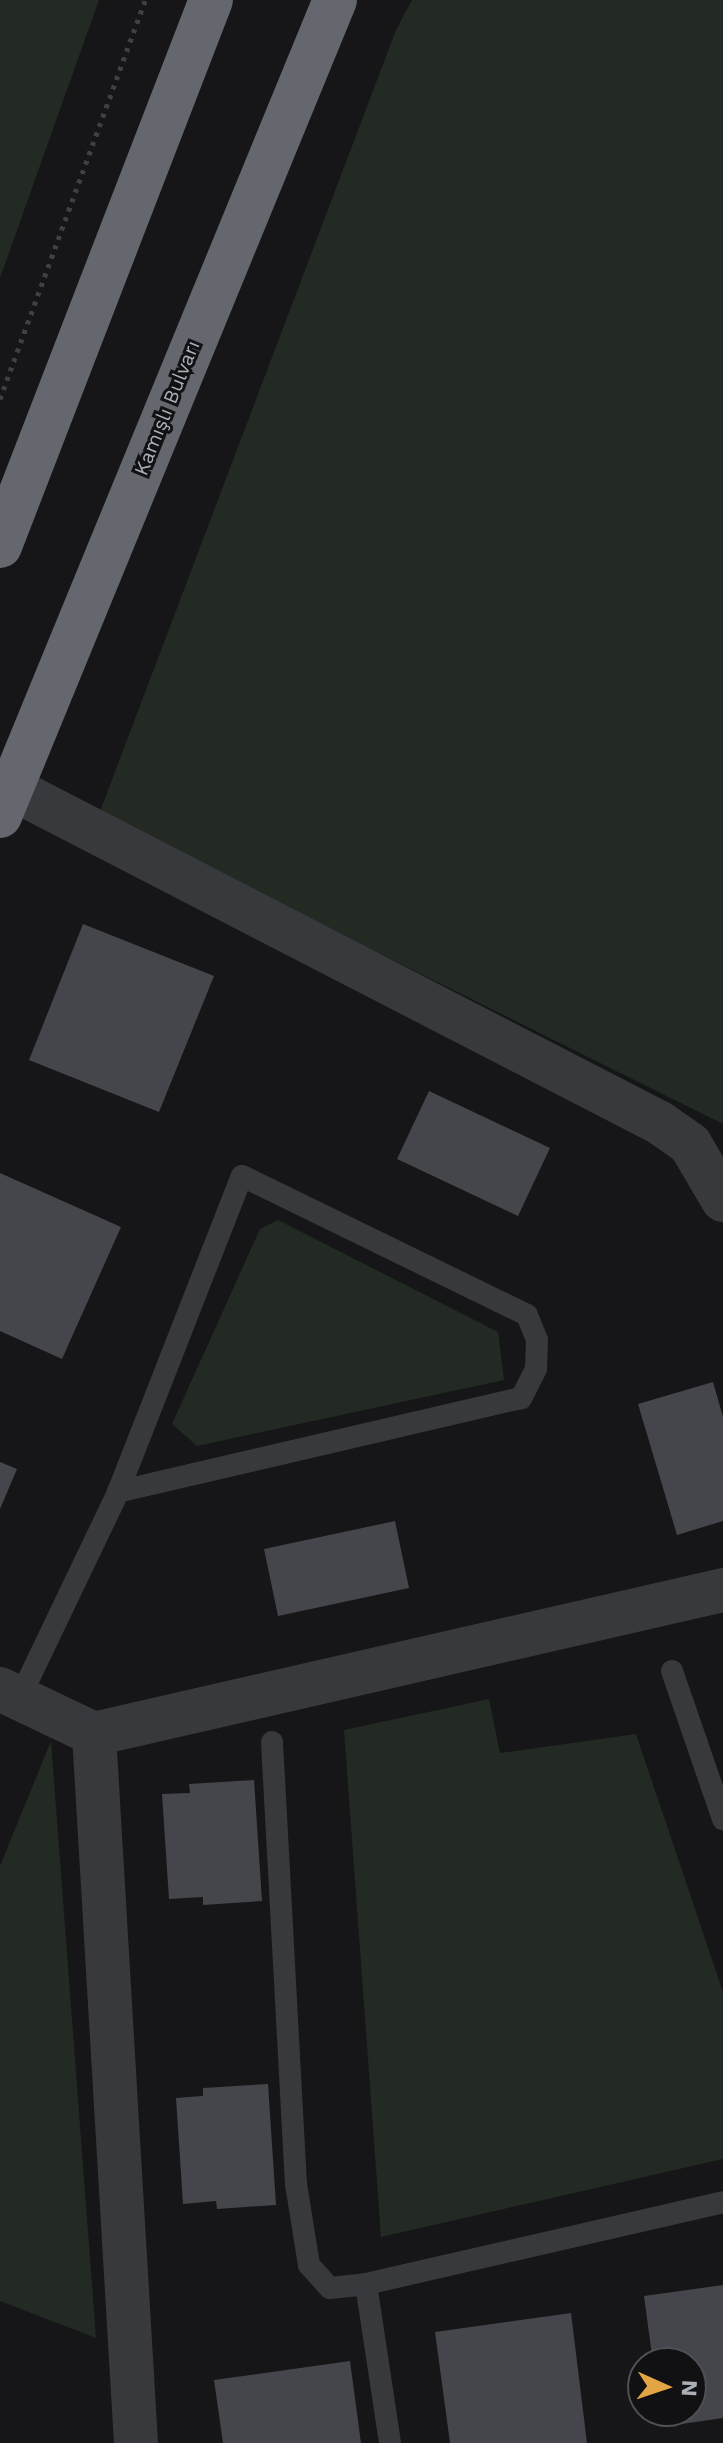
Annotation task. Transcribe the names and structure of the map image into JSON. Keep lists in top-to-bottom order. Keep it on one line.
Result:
{"streets":{"highway":["Kamışlı Bulvarı"]},"north":"right"}
